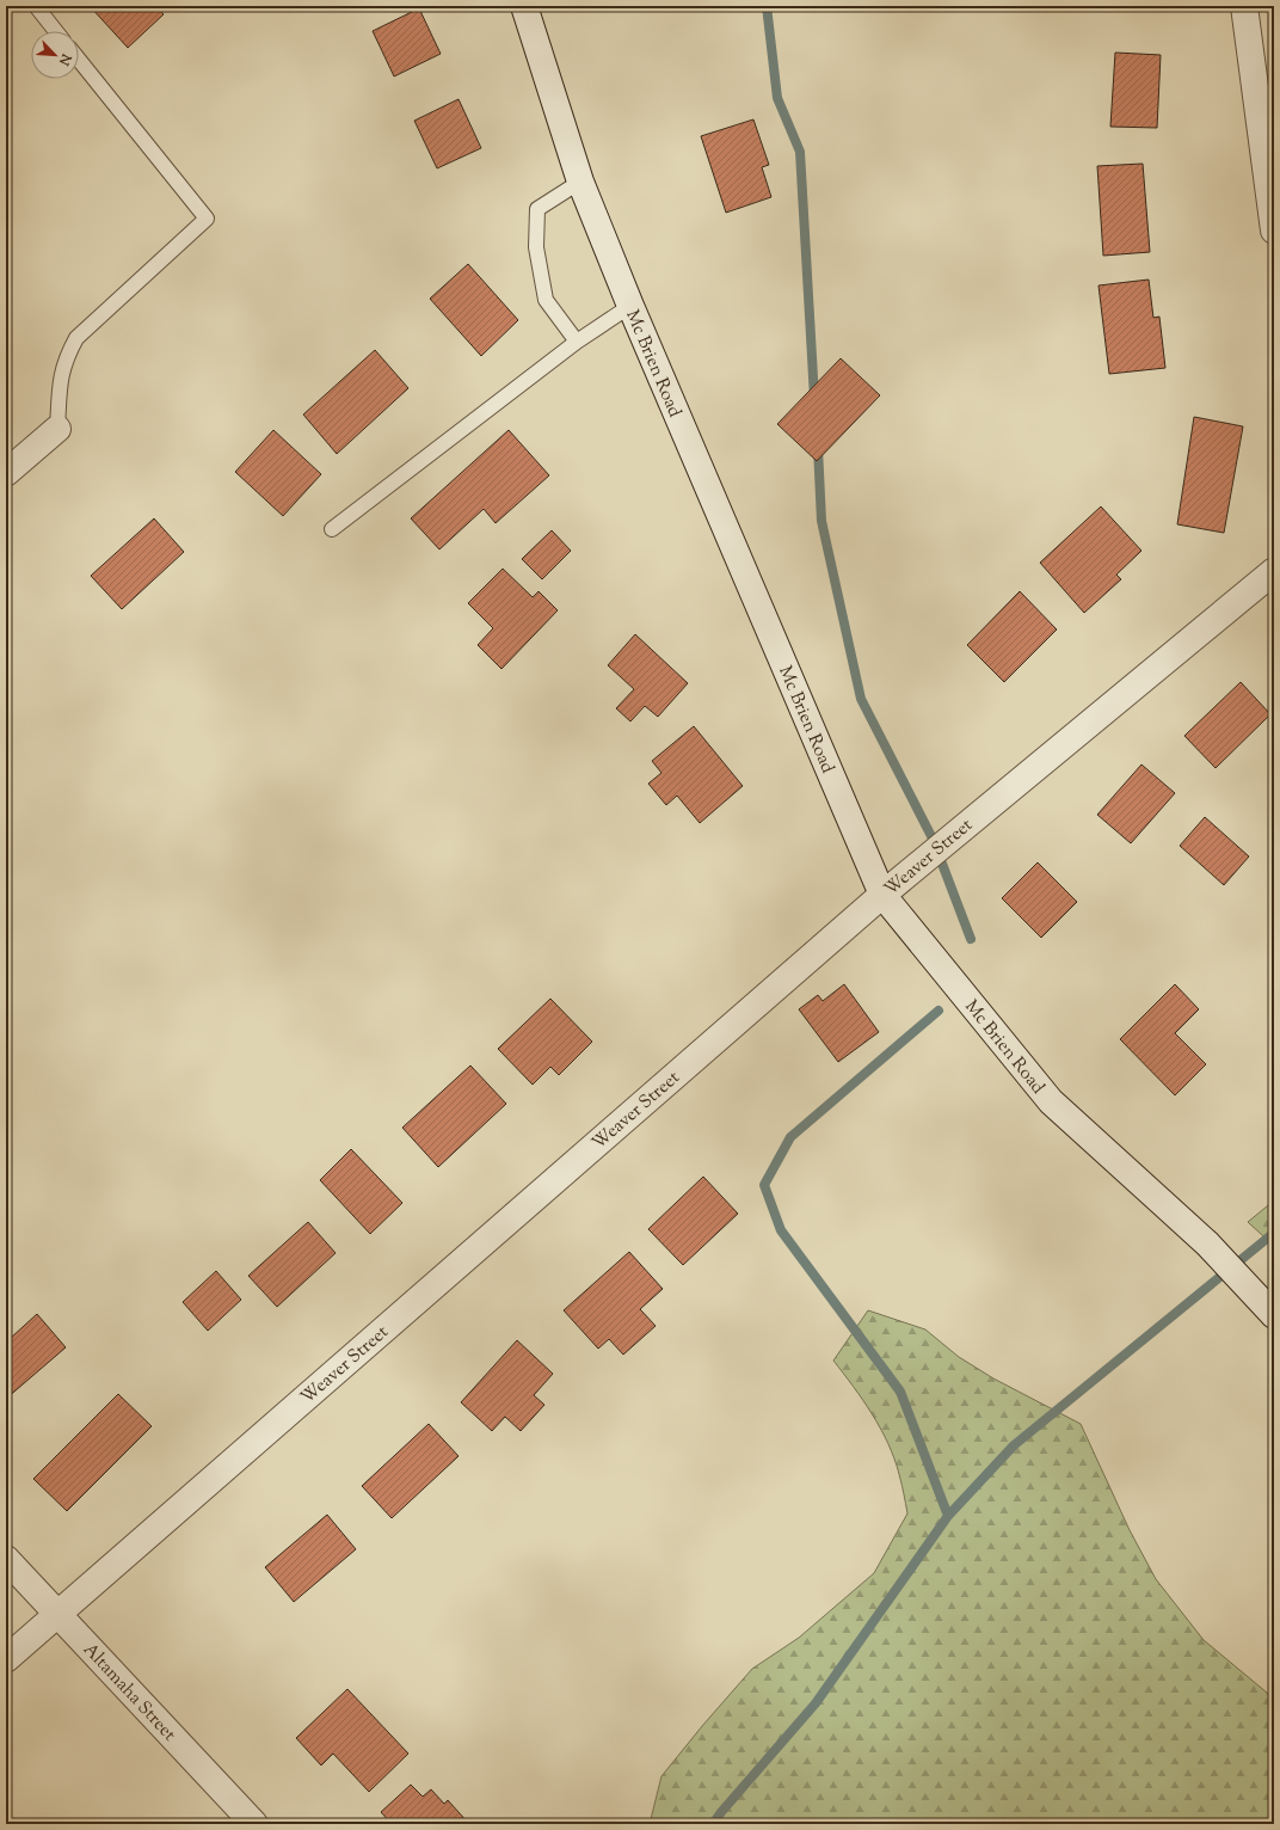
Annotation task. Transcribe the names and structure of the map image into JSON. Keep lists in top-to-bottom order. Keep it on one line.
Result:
{"streets":{"street":["Mc Brien Road","Weaver Street","Altamaha Street"]},"crossings":[["Mc Brien Road","Weaver Street"],["Weaver Street","Altamaha Street"]],"north":"bottom right"}
